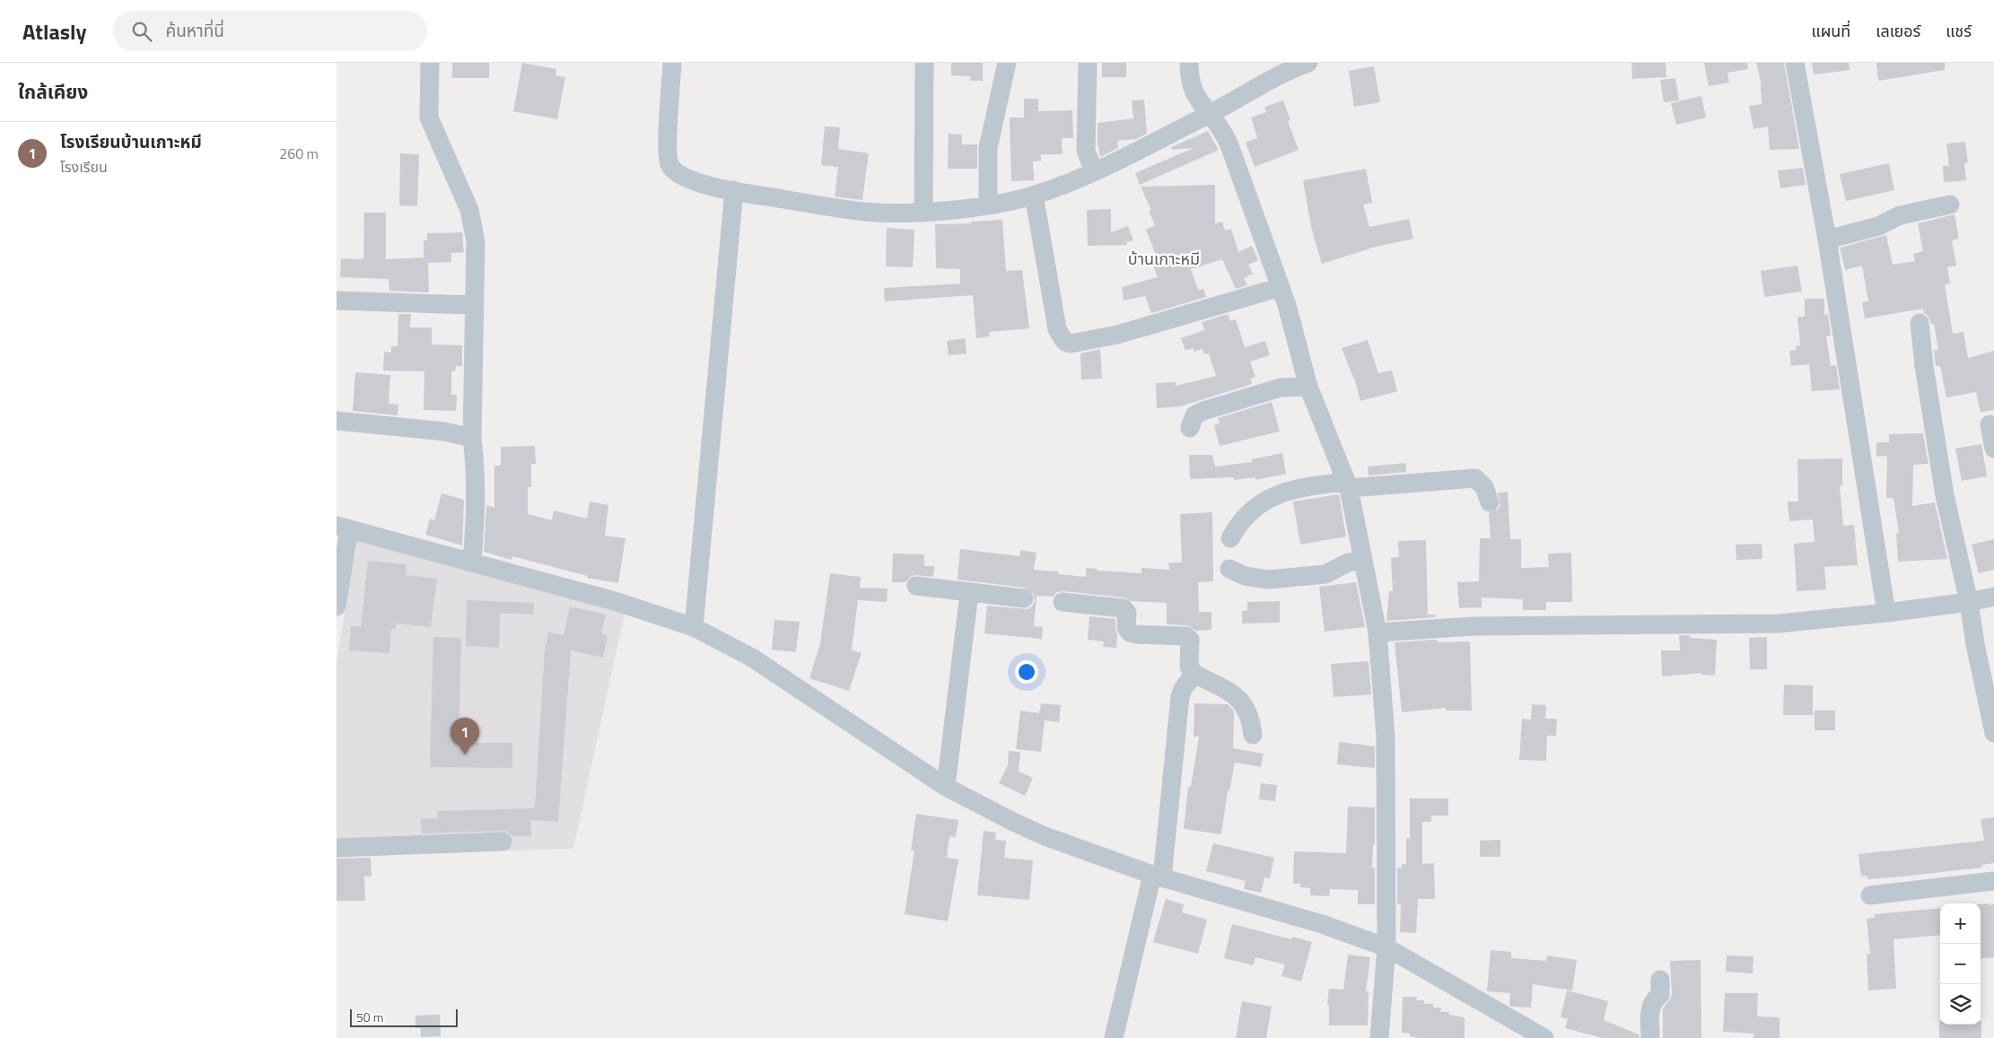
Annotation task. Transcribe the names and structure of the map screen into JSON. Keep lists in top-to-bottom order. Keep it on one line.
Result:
{"districts":["บ้านเกาะหมี"],"scale_bar":"50 m","page":{"header":"Atlasly","search":"ค้นหาที่นี่","nav":["แผนที่","เลเยอร์","แชร์"],"heading":"ใกล้เคียง","list":[{"mark":"1","name":"โรงเรียนบ้านเกาะหมี","note":"โรงเรียน","value":"260 m"}],"pins":"1","map_buttons":["+","−"],"scale":"50 m"}}
